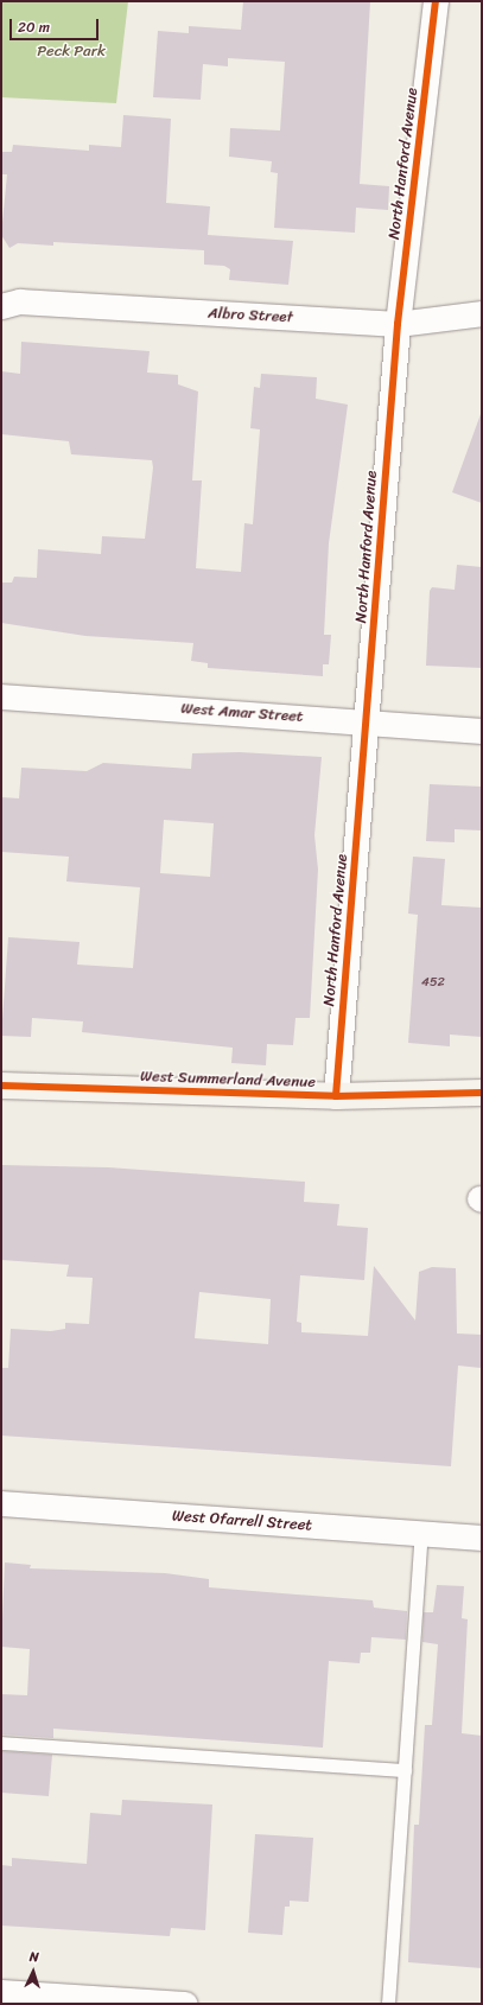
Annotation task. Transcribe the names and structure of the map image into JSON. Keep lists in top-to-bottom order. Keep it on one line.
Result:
{"streets":{"main road":["West Summerland Avenue"],"street":["North Hanford Avenue","Albro Street","West Amar Street","West Ofarrell Street"]},"crossings":[["North Hanford Avenue","Albro Street"],["North Hanford Avenue","West Amar Street"],["North Hanford Avenue","West Summerland Avenue"]],"parks":["Peck Park"],"house_numbers":["452"],"scale_bar":"20 m","north":"top"}
